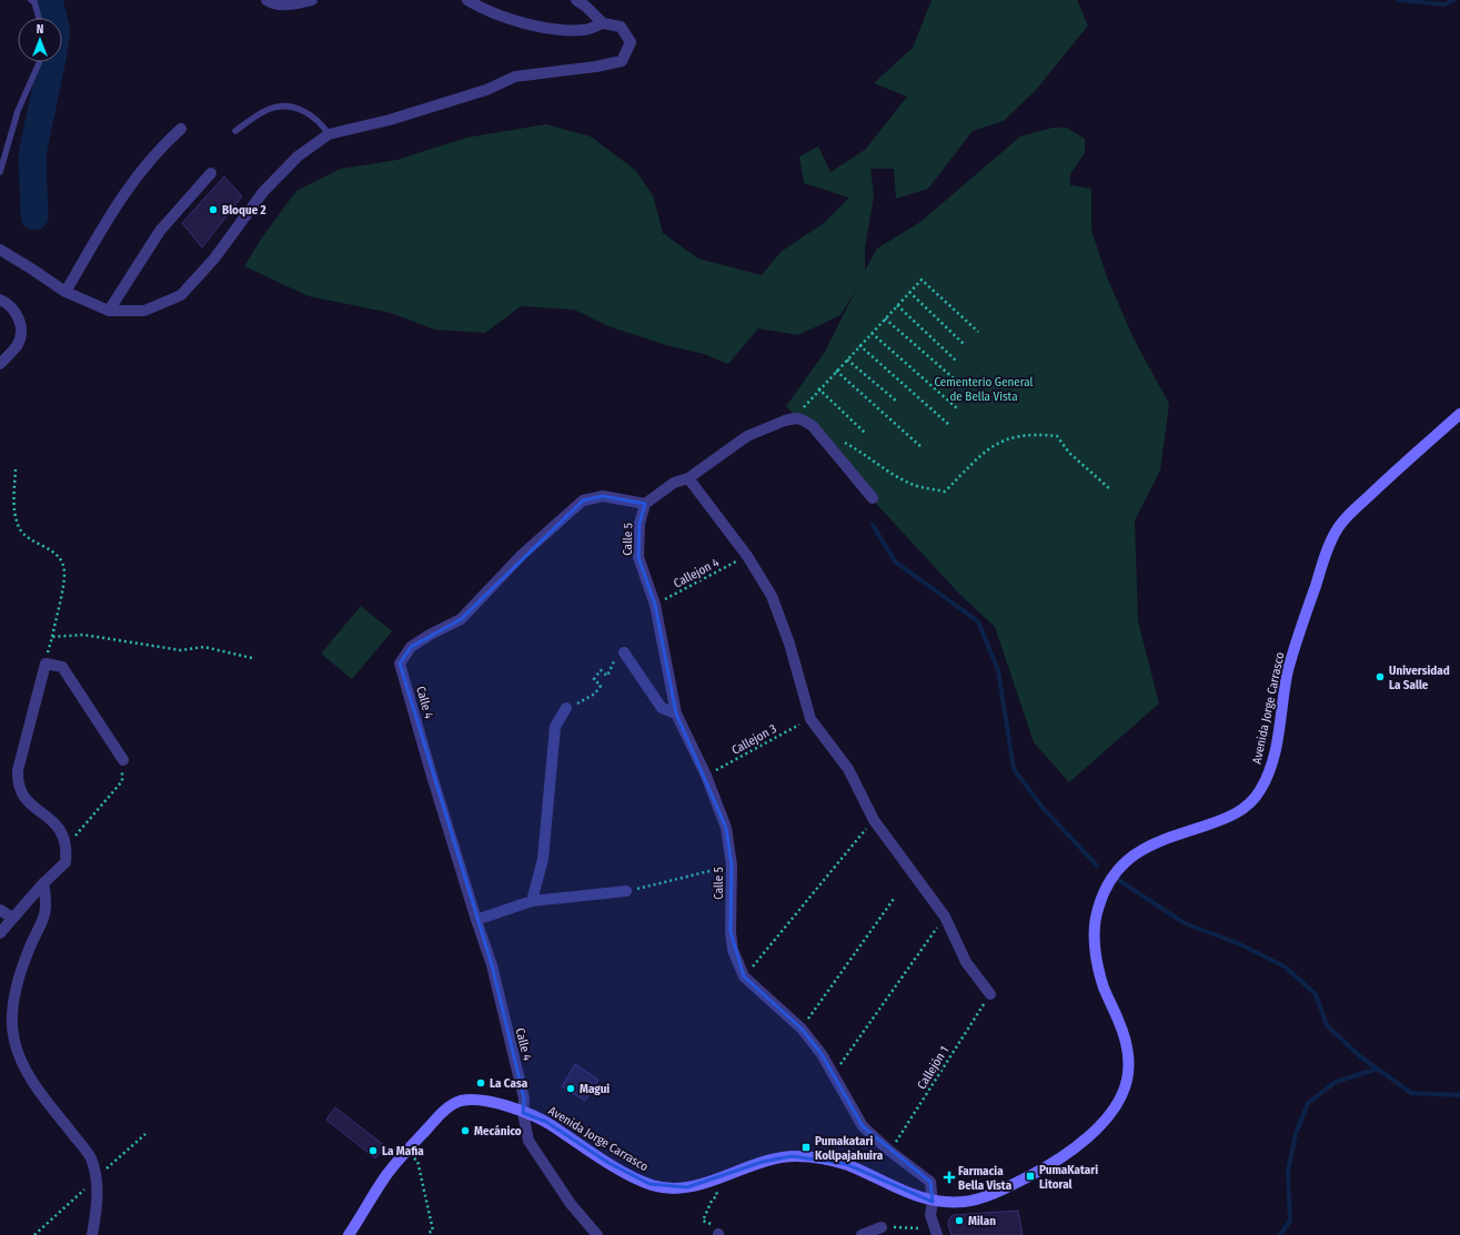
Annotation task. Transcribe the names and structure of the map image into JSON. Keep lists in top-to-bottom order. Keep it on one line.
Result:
{"streets":{"main road":["Avenida Jorge Carrasco"],"street":["Calle 5","Calle 4"],"path":["Callejon 4","Callejon 3","Callejón 1"]},"crossings":[["Calle 5","Callejon 4"],["Calle 5","Calle 4"],["Calle 5","Avenida Jorge Carrasco"],["Calle 5","Callejon 3"],["Calle 5","Callejón 1"],["Calle 4","Avenida Jorge Carrasco"]],"parks":["Cementerio General de Bella Vista"],"places":{"other":["Bloque 2","Universidad La Salle","La Casa","Magui","Mecánico","La Mafia","Milan"],"transit":["Pumakatari Kollpajahuira","PumaKatari Litoral"],"health":["Farmacia Bella Vista"]},"north":"top"}
